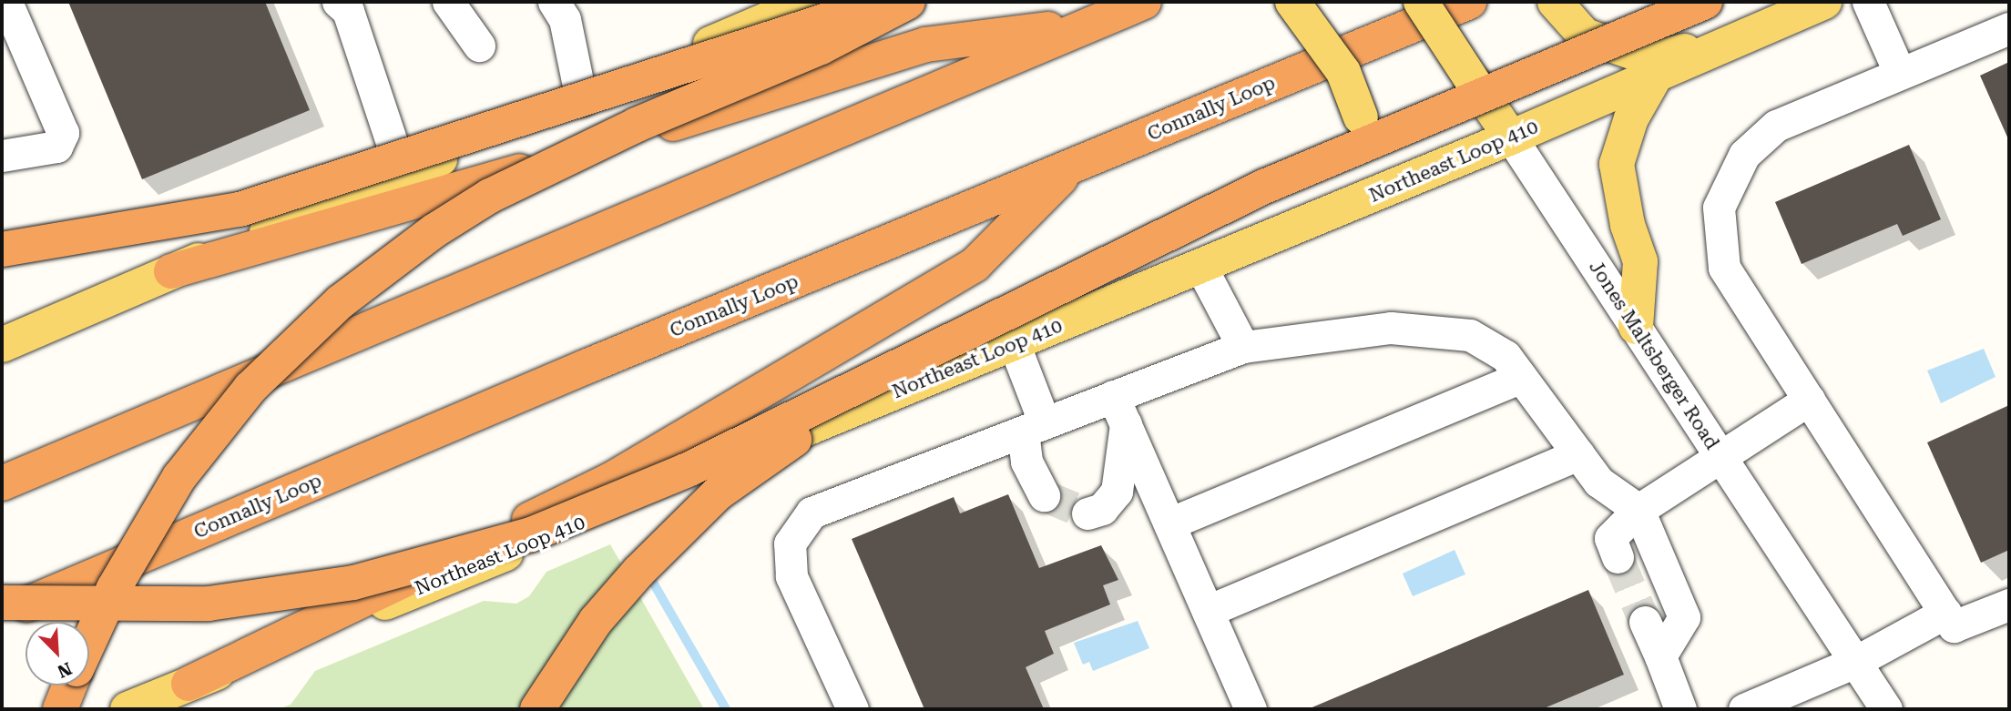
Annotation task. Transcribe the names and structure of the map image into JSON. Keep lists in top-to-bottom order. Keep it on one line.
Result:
{"streets":{"highway":["Connally Loop"],"main road":["Northeast Loop 410","Jones Maltsberger Road"]},"crossings":[["Northeast Loop 410","Jones Maltsberger Road"]],"north":"bottom right"}
